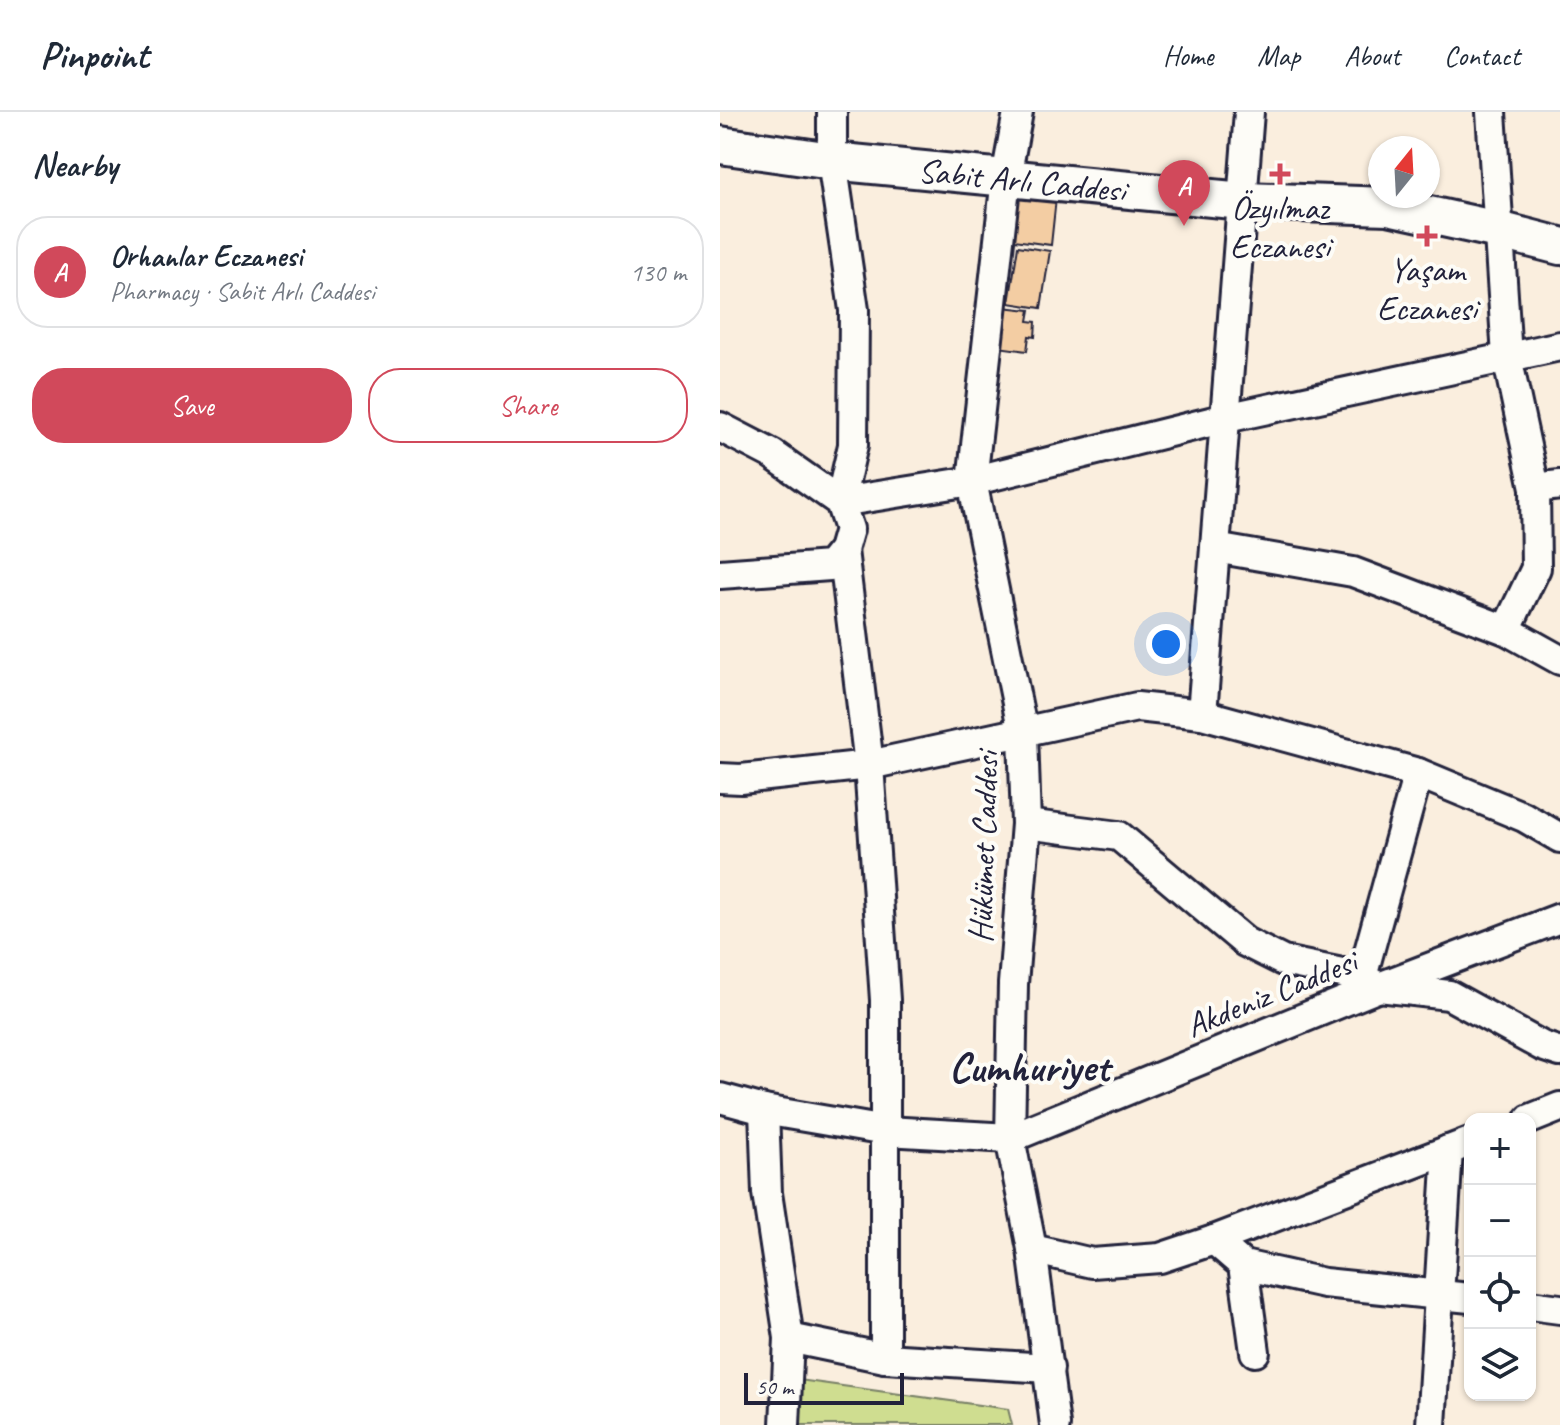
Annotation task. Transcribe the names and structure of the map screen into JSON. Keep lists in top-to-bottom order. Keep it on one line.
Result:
{"streets":{"main road":["Sabit Arlı Caddesi"],"street":["Hükümet Caddesi","Akdeniz Caddesi"]},"crossings":[["Sabit Arlı Caddesi","Hükümet Caddesi"],["Hükümet Caddesi","Akdeniz Caddesi"]],"districts":["Cumhuriyet"],"places":{"health":["Özyılmaz Eczanesi","Yaşam Eczanesi"]},"scale_bar":"50 m","north":"top","page":{"header":"Pinpoint","nav":["Home","Map","About","Contact"],"heading":"Nearby","pins":"A","list":[{"mark":"A","name":"Orhanlar Eczanesi","note":"Pharmacy · Sabit Arlı Caddesi","value":"130 m"}],"buttons":["Save","Share"],"map_buttons":["+","−"],"scale":"50 m"}}
